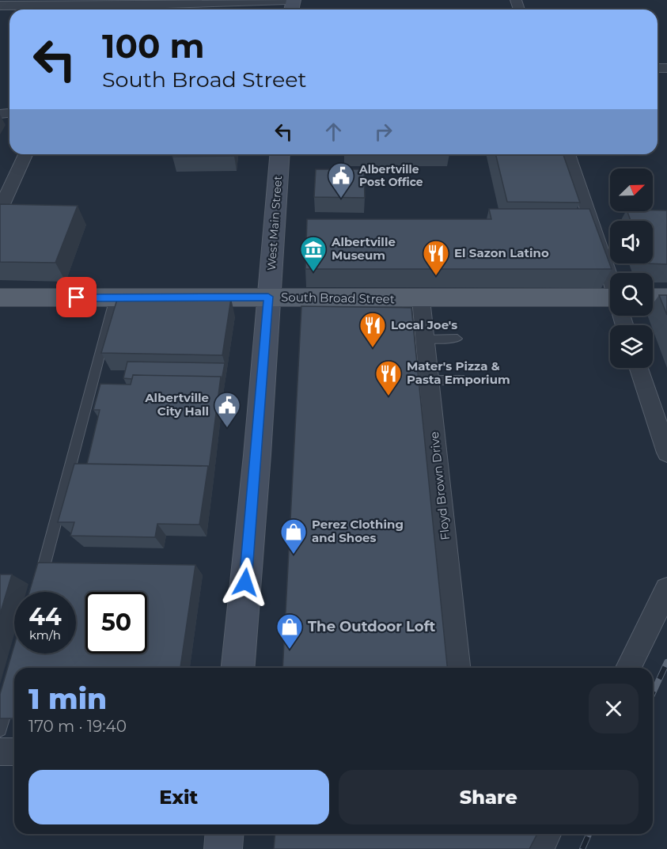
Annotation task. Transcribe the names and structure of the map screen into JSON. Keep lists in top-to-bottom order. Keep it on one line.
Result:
{"streets":{"main road":["West Main Street","South Broad Street"],"street":["Floyd Brown Drive"]},"crossings":[["West Main Street","South Broad Street"],["South Broad Street","Floyd Brown Drive"]],"places":{"public building":["Albertville Post Office","Albertville City Hall"],"museum":["Albertville Museum"],"restaurant":["El Sazon Latino","Local Joe's","Mater's Pizza & Pasta Emporium"],"shop":["Perez Clothing and Shoes","The Outdoor Loft"]},"north":"top right","page":{"turn":["100 m","South Broad Street"],"speed":"44 km/h","limit":"50","heading":["1 min","170 m · 19:40"],"buttons":["Exit","Share"]}}
